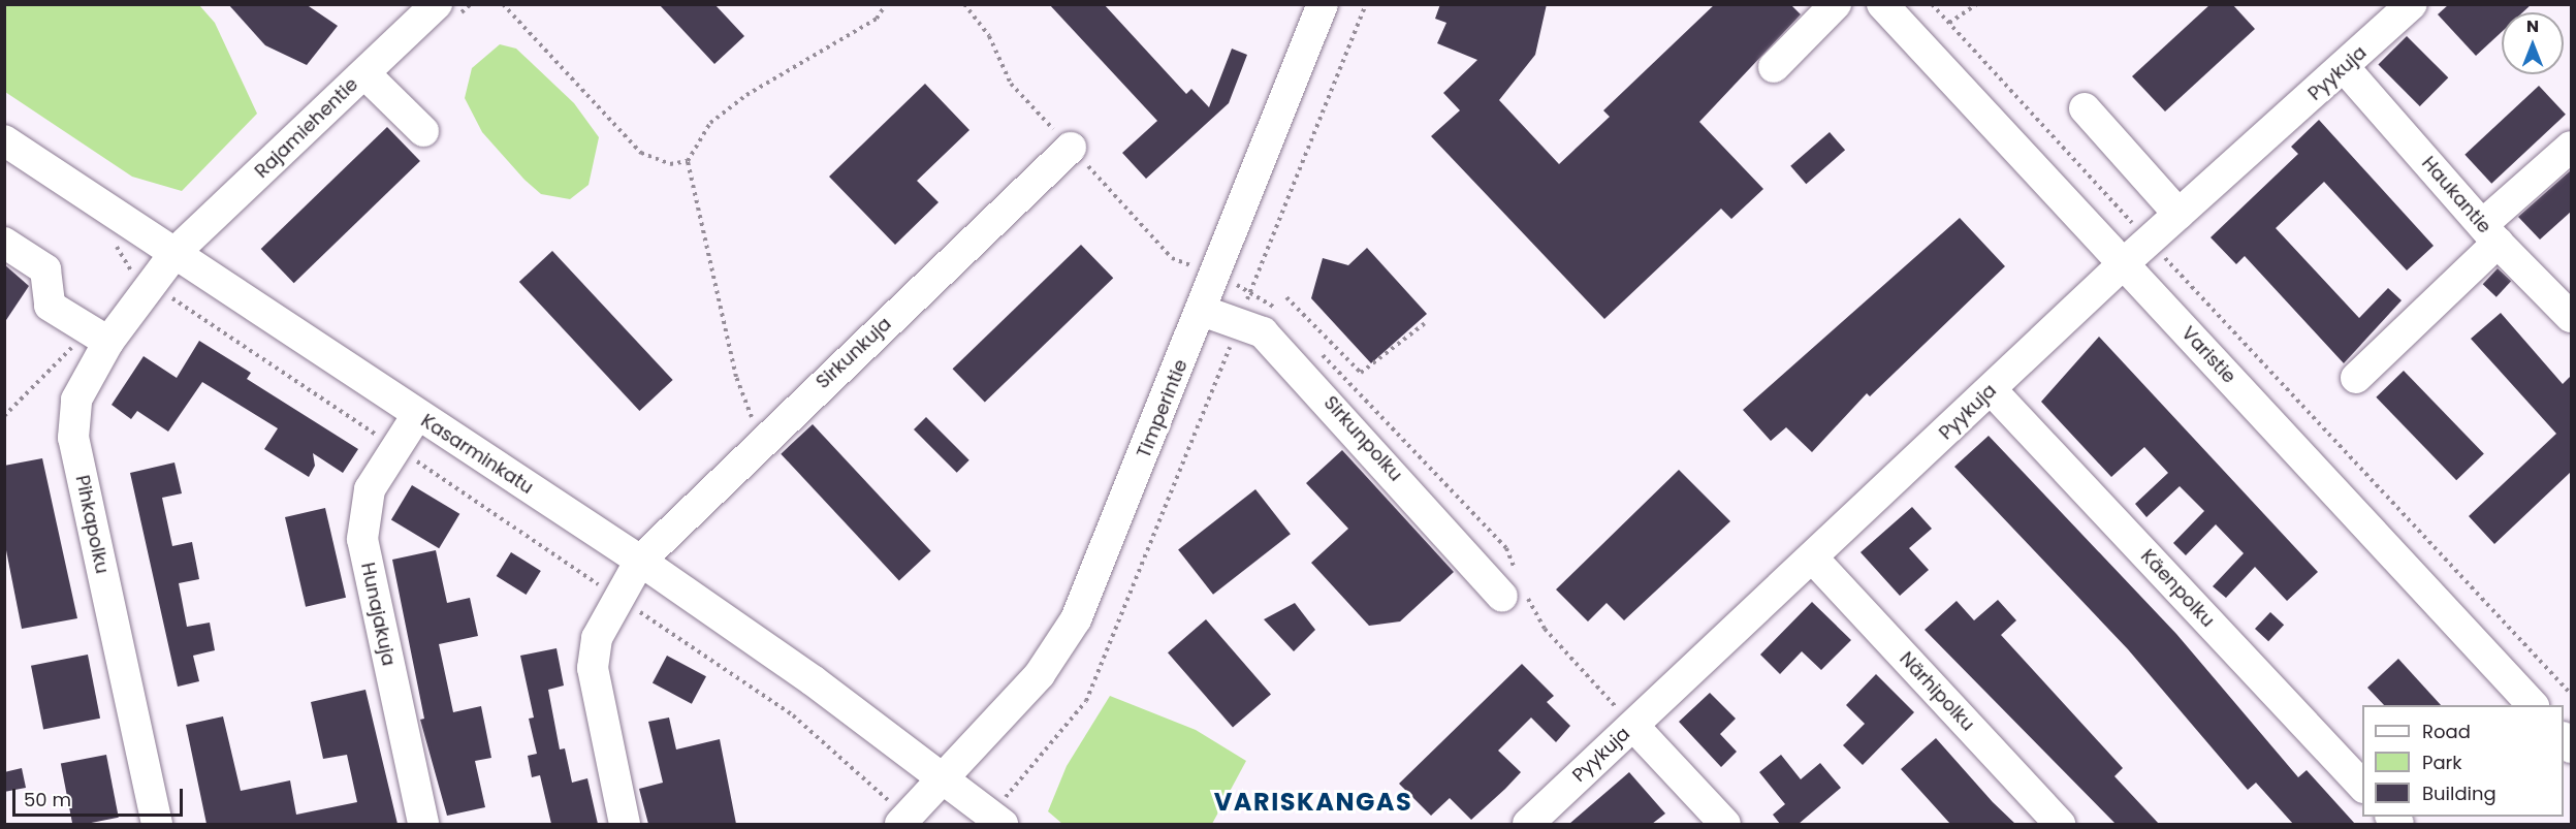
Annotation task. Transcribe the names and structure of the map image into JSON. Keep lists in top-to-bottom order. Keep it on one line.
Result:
{"streets":{"street":["Pyykuja","Rajamiehentie","Haukantie","Sirkunkuja","Varistie","Timperintie","Sirkunpolku","Kasarminkatu","Pihkapolku","Käenpolku","Hunajakuja","Närhipolku"]},"crossings":[["Pyykuja","Haukantie"],["Pyykuja","Varistie"],["Pyykuja","Käenpolku"],["Pyykuja","Närhipolku"],["Rajamiehentie","Kasarminkatu"],["Rajamiehentie","Pihkapolku"],["Sirkunkuja","Kasarminkatu"],["Timperintie","Sirkunpolku"],["Timperintie","Kasarminkatu"],["Kasarminkatu","Pihkapolku"],["Kasarminkatu","Hunajakuja"]],"districts":["VARISKANGAS"],"legend":["Road","Park","Building"],"scale_bar":"50 m","north":"top"}
